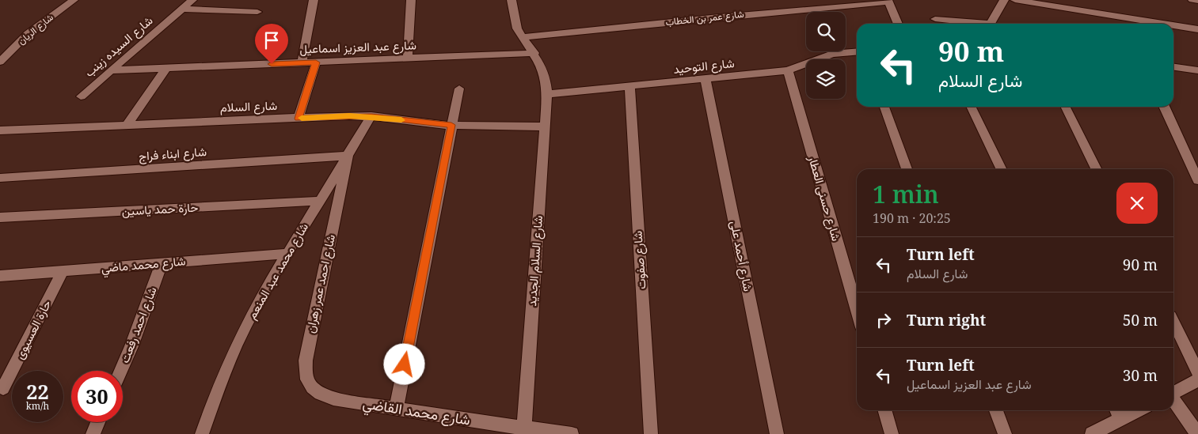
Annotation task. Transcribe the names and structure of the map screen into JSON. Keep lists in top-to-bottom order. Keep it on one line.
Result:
{"streets":{"street":["شارع عمر بن الخطاب","شارع الريان","شارع السيده زينب","شارع عبد العزيز اسماعيل","شارع التوحيد","شارع السلام","شارع ابناء فراج","شارع حسنى العطار","حارة حمد ياسين","شارع أحمد على","شارع صفوت","شارع السلام الجديد","شارع محمد ماضي","شارع محمد عبد المنعم","شارع احمد عمر زهران","شارع احمد رفعت","حارة العسيوى","شارع محمد القاضي"]},"crossings":[["شارع السيده زينب","شارع عبد العزيز اسماعيل"],["شارع التوحيد","شارع حسنى العطار"],["شارع التوحيد","شارع أحمد على"],["شارع التوحيد","شارع صفوت"],["شارع التوحيد","شارع السلام الجديد"],["شارع السلام","شارع السلام الجديد"],["شارع السلام","شارع محمد عبد المنعم"],["شارع ابناء فراج","شارع محمد عبد المنعم"],["شارع ابناء فراج","شارع احمد عمر زهران"],["حارة حمد ياسين","شارع محمد عبد المنعم"],["شارع السلام الجديد","شارع محمد القاضي"],["شارع محمد ماضي","شارع محمد عبد المنعم"],["شارع محمد ماضي","شارع احمد رفعت"],["شارع محمد ماضي","حارة العسيوى"],["شارع محمد عبد المنعم","شارع احمد عمر زهران"],["شارع احمد عمر زهران","شارع محمد القاضي"]],"page":{"turn":["90 m","شارع السلام"],"heading":["1 min","190 m · 20:25"],"list":[{"name":"Turn left","note":"شارع السلام","value":"90 m"},{"name":"Turn right","value":"50 m"},{"name":"Turn left","note":"شارع عبد العزيز اسماعيل","value":"30 m"}],"speed":"22 km/h","limit":"30"}}
